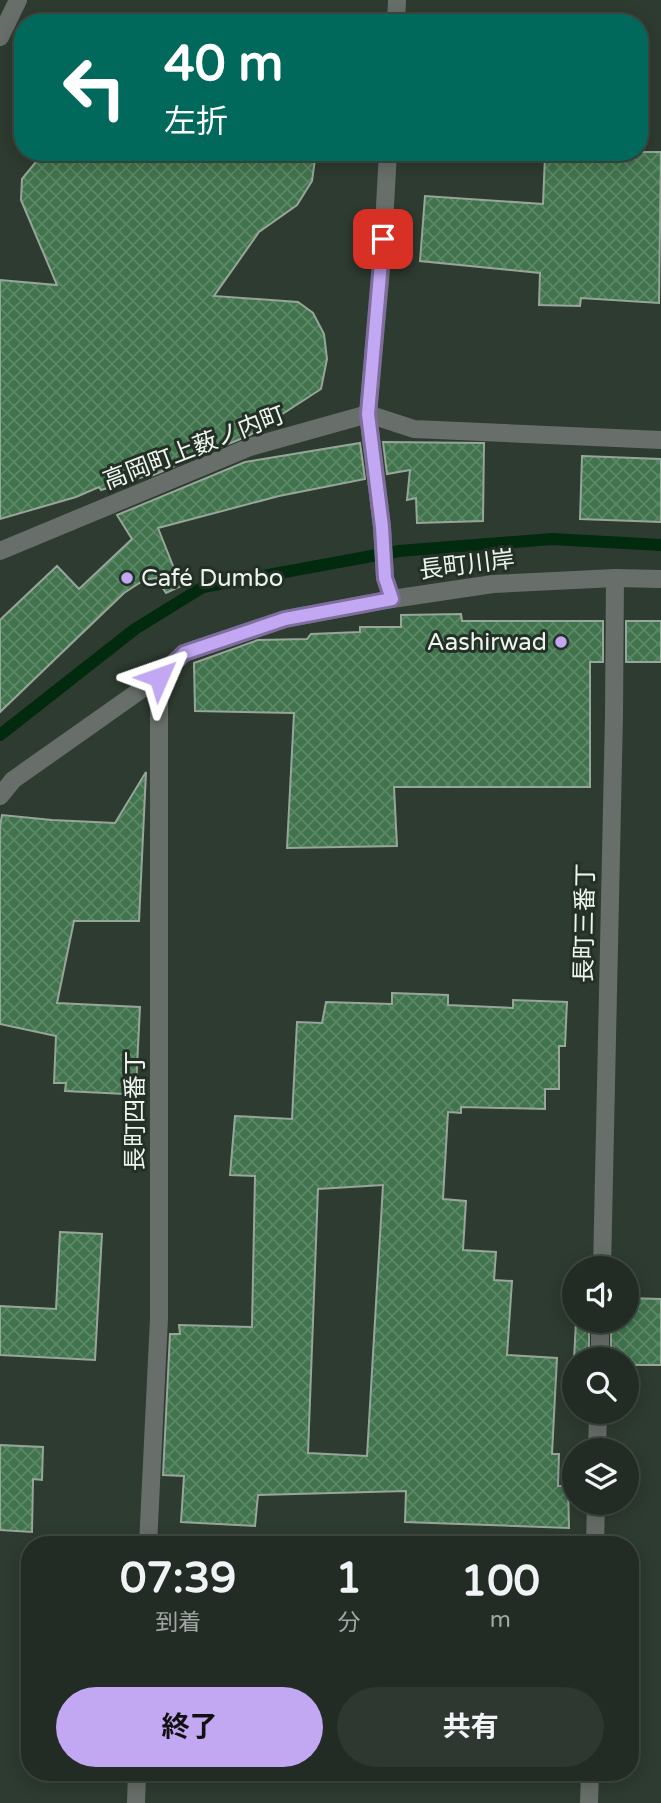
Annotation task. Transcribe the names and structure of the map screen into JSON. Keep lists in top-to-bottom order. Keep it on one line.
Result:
{"streets":{"street":["高岡町上薮ノ内町","長町川岸","長町三番丁","長町四番丁"]},"crossings":[["長町川岸","長町三番丁"],["長町川岸","長町四番丁"]],"places":["Café Dumbo","Aashirwad"],"page":{"turn":["40 m","左折"],"eta":["07:39","到着","1","分","100","m"],"buttons":["終了","共有"]}}
